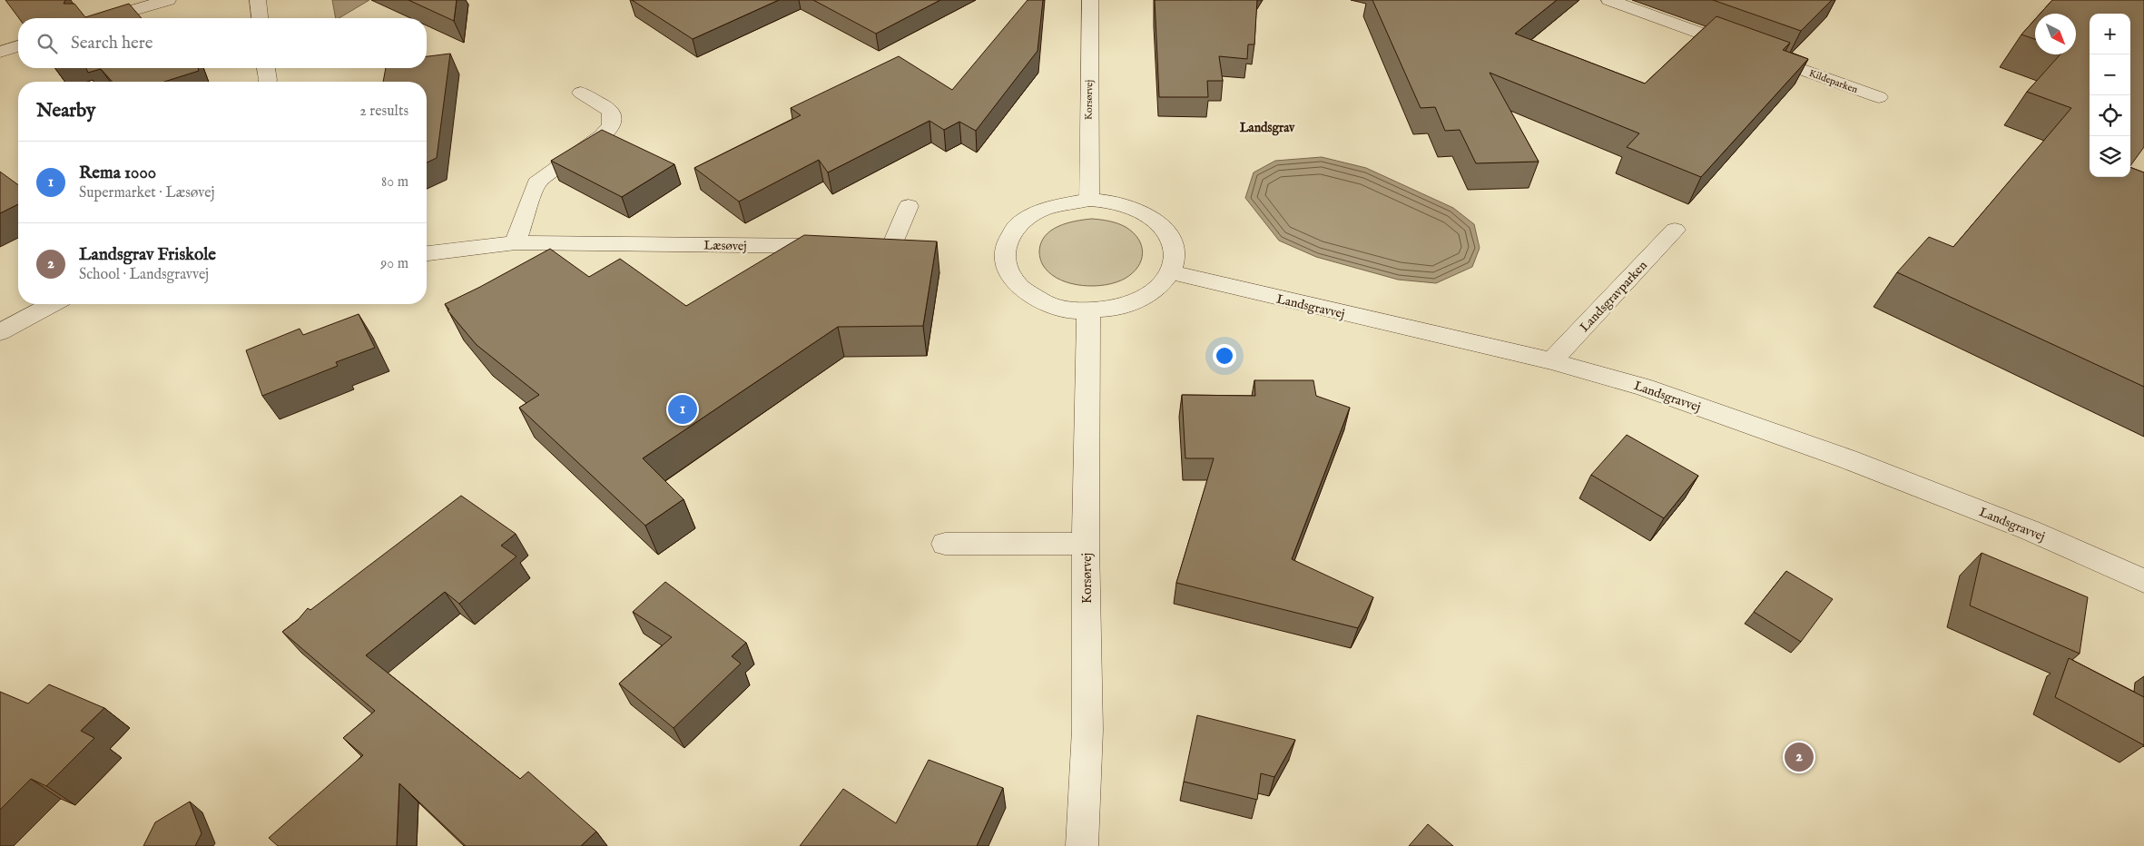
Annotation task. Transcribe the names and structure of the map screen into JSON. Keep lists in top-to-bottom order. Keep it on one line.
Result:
{"streets":{"street":["Kildeparken","Korsørvej","Læsøvej","Landsgravparken","Landsgravvej"]},"crossings":[["Korsørvej","Landsgravvej"],["Landsgravparken","Landsgravvej"]],"districts":["Landsgrav"],"north":"bottom right","page":{"map_buttons":["+","−"],"search":"Search here","heading":["Nearby","2 results"],"list":[{"mark":"1","name":"Rema 1000","note":"Supermarket · Læsøvej","value":"80 m"},{"mark":"2","name":"Landsgrav Friskole","note":"School · Landsgravvej","value":"90 m"}],"pins":["1","2"]}}
